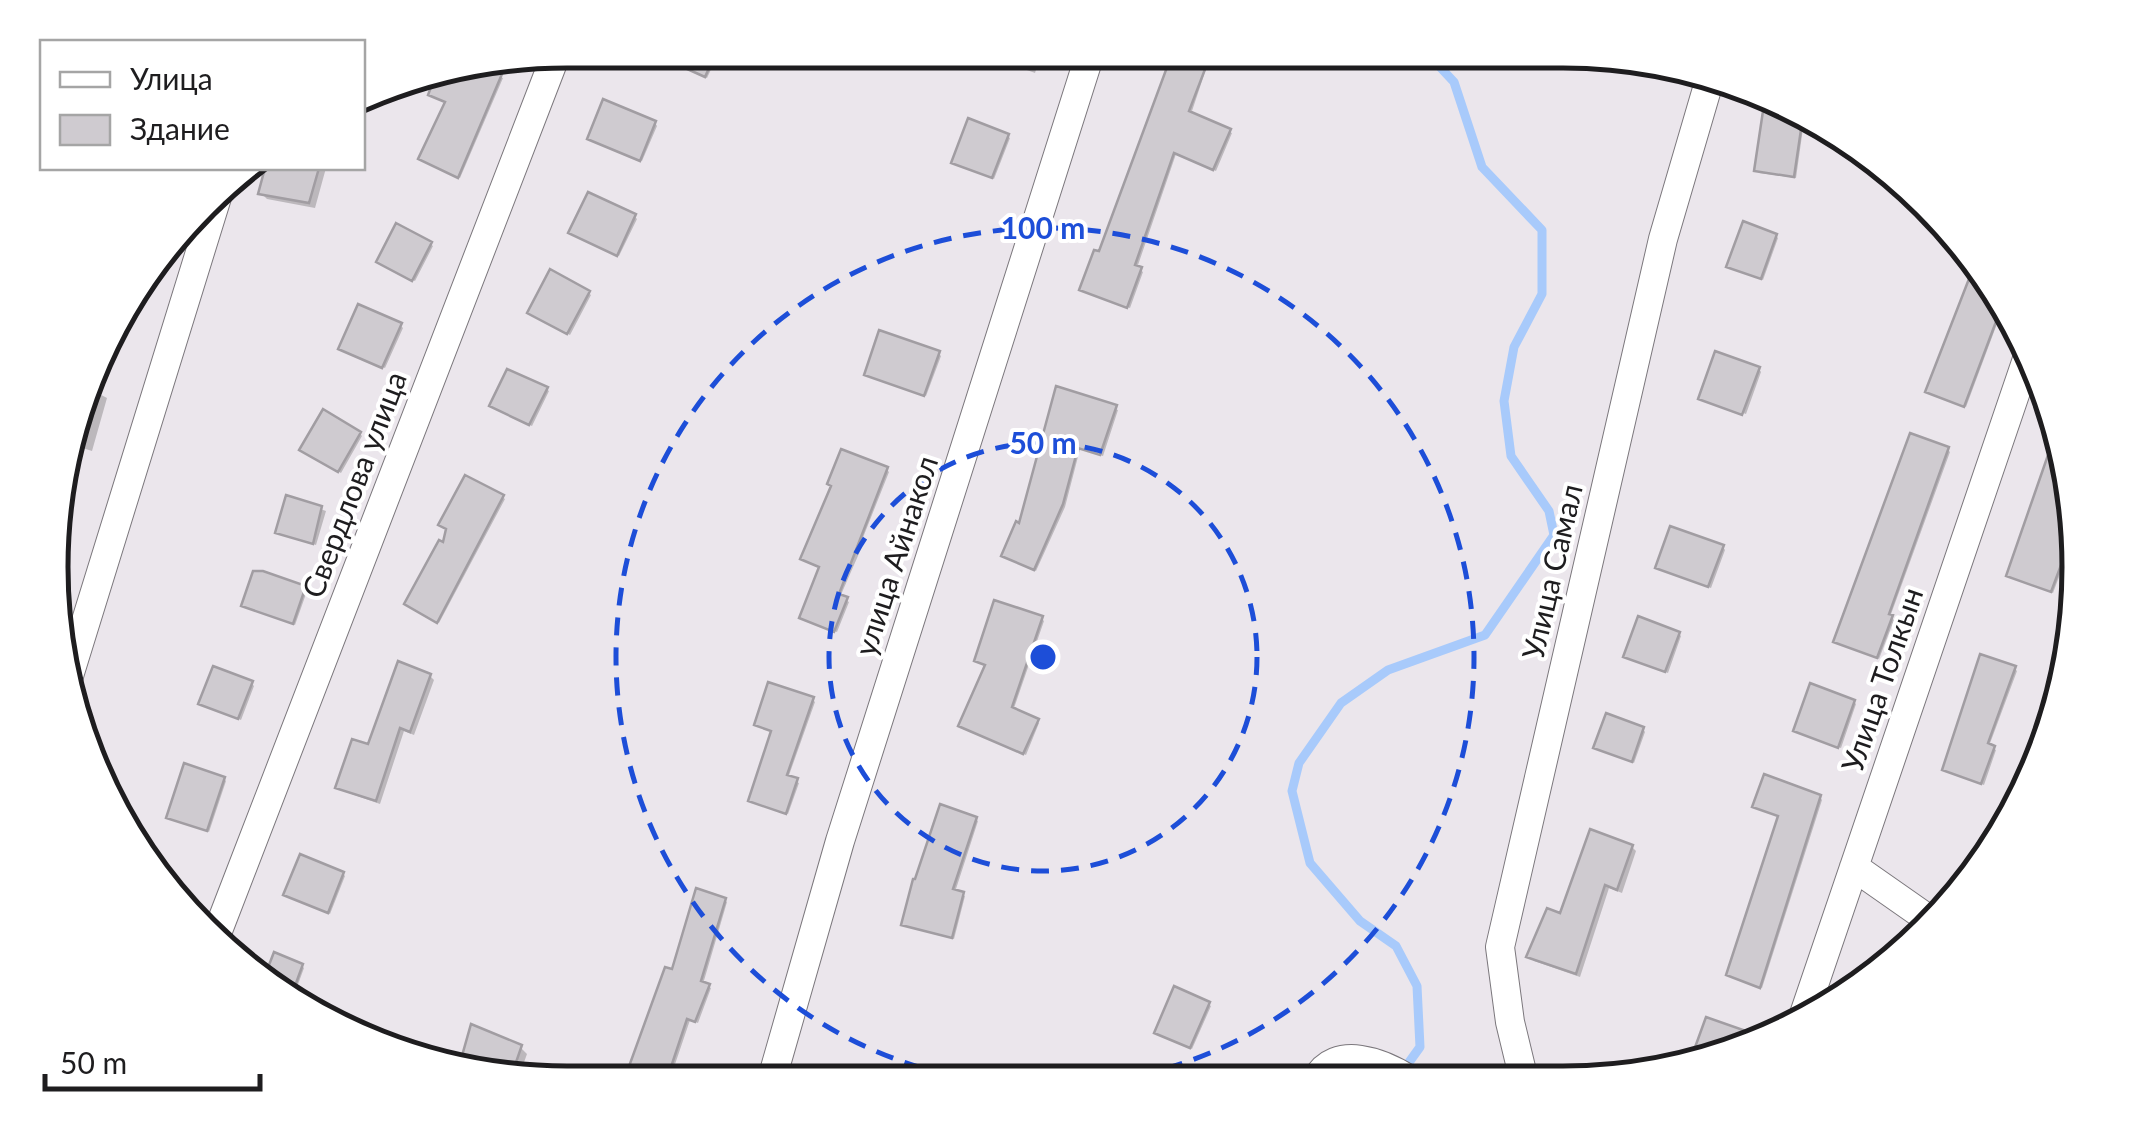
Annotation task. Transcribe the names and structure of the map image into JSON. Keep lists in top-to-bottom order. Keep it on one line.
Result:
{"streets":{"street":["Свердлова улица","улица Айнакол","Улица Самал","Улица Толкын"]},"legend":["Улица","Здание"],"scale_bar":"50 m","rings":["100 m","50 m"]}
